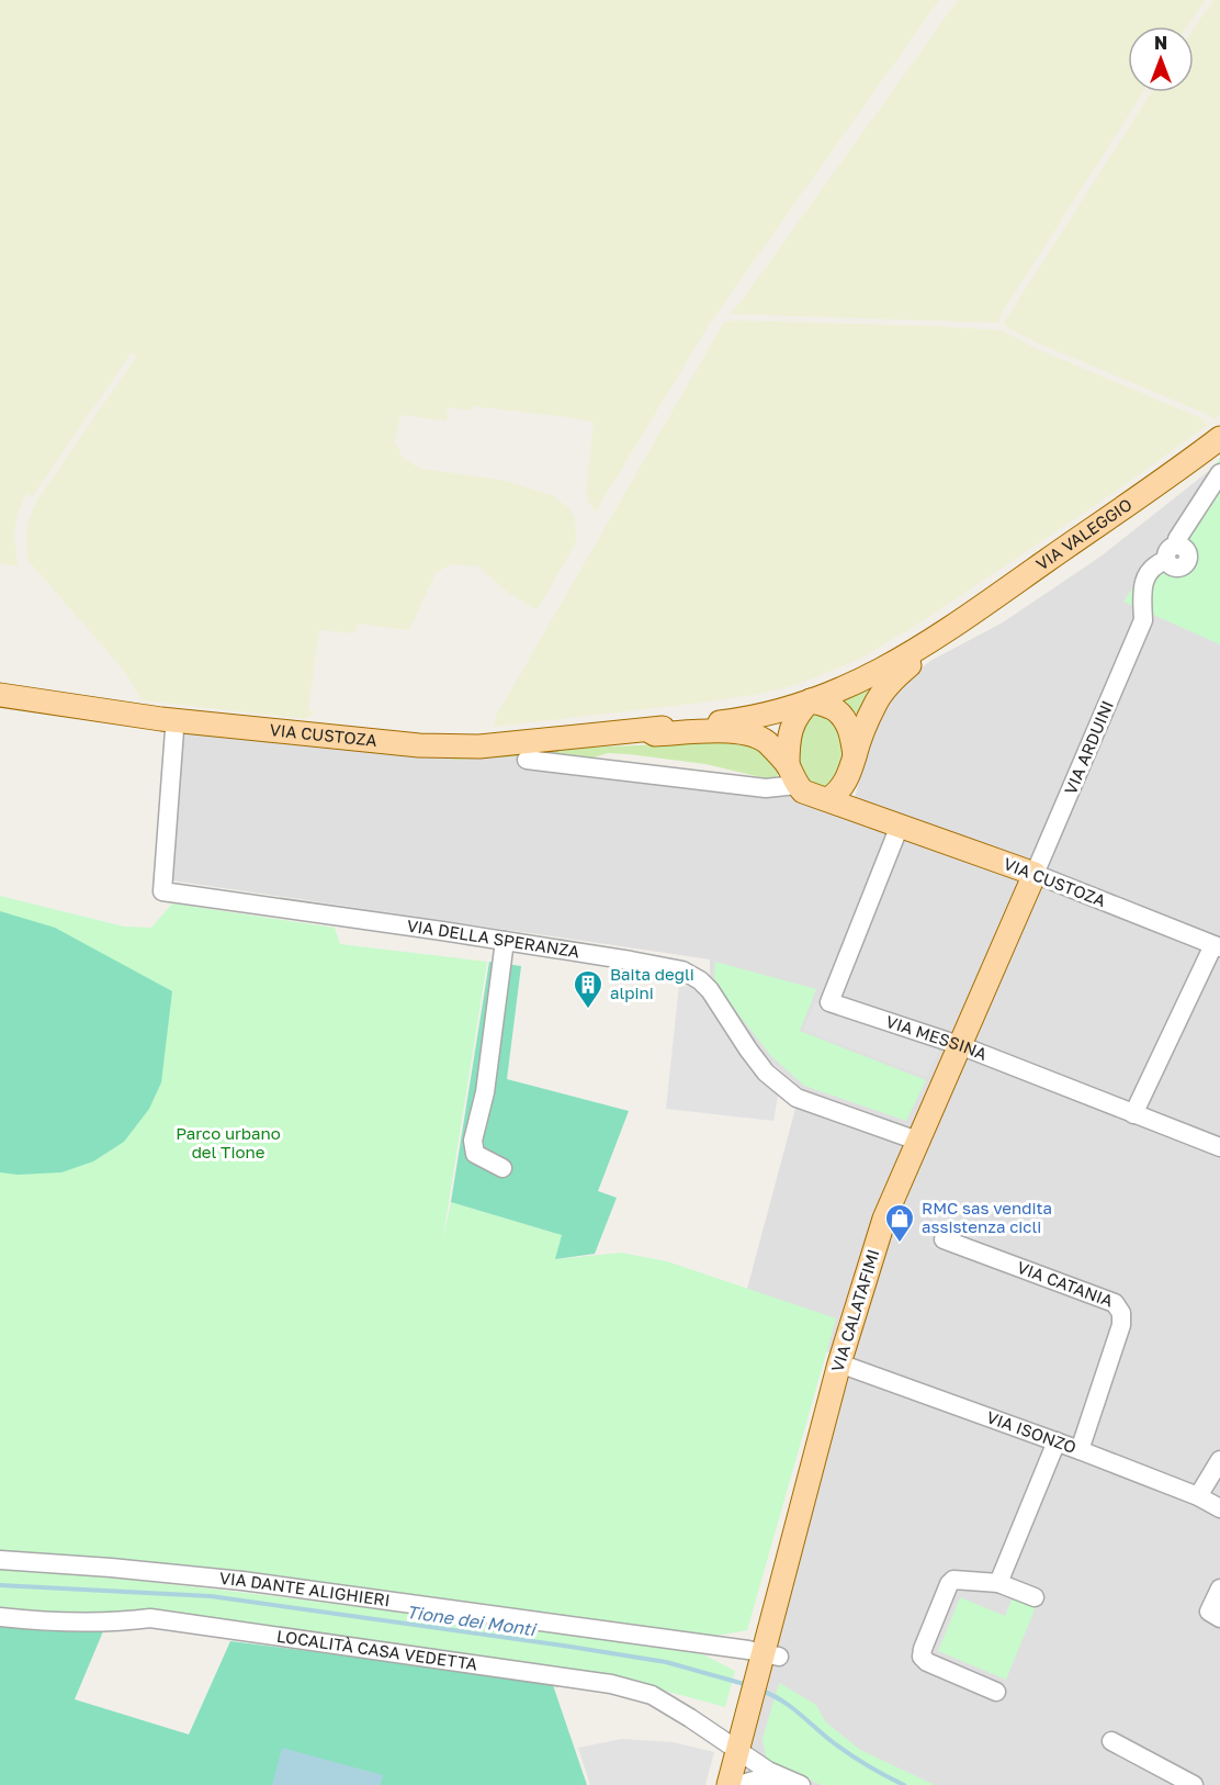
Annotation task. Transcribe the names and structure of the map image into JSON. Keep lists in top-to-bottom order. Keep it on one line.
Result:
{"streets":{"main road":["VIA VALEGGIO","VIA CUSTOZA","VIA CALATAFIMI"],"street":["VIA ARDUINI","VIA DELLA SPERANZA","VIA MESSINA","VIA CATANIA","VIA ISONZO","VIA DANTE ALIGHIERI","LOCALITÀ CASA VEDETTA"]},"crossings":[["VIA VALEGGIO","VIA CUSTOZA"],["VIA CUSTOZA","VIA ARDUINI"],["VIA CUSTOZA","VIA MESSINA"],["VIA CUSTOZA","VIA CALATAFIMI"],["VIA ARDUINI","VIA CALATAFIMI"],["VIA DELLA SPERANZA","VIA CALATAFIMI"],["VIA MESSINA","VIA CALATAFIMI"],["VIA CATANIA","VIA ISONZO"],["VIA CALATAFIMI","VIA ISONZO"],["VIA CALATAFIMI","VIA DANTE ALIGHIERI"],["VIA CALATAFIMI","LOCALITÀ CASA VEDETTA"]],"water":["Tione dei Monti"],"parks":["Parco urbano del Tione"],"places":{"building":["Baita degli alpini"],"shop":["RMC sas vendita assistenza cicli"]},"north":"top"}
